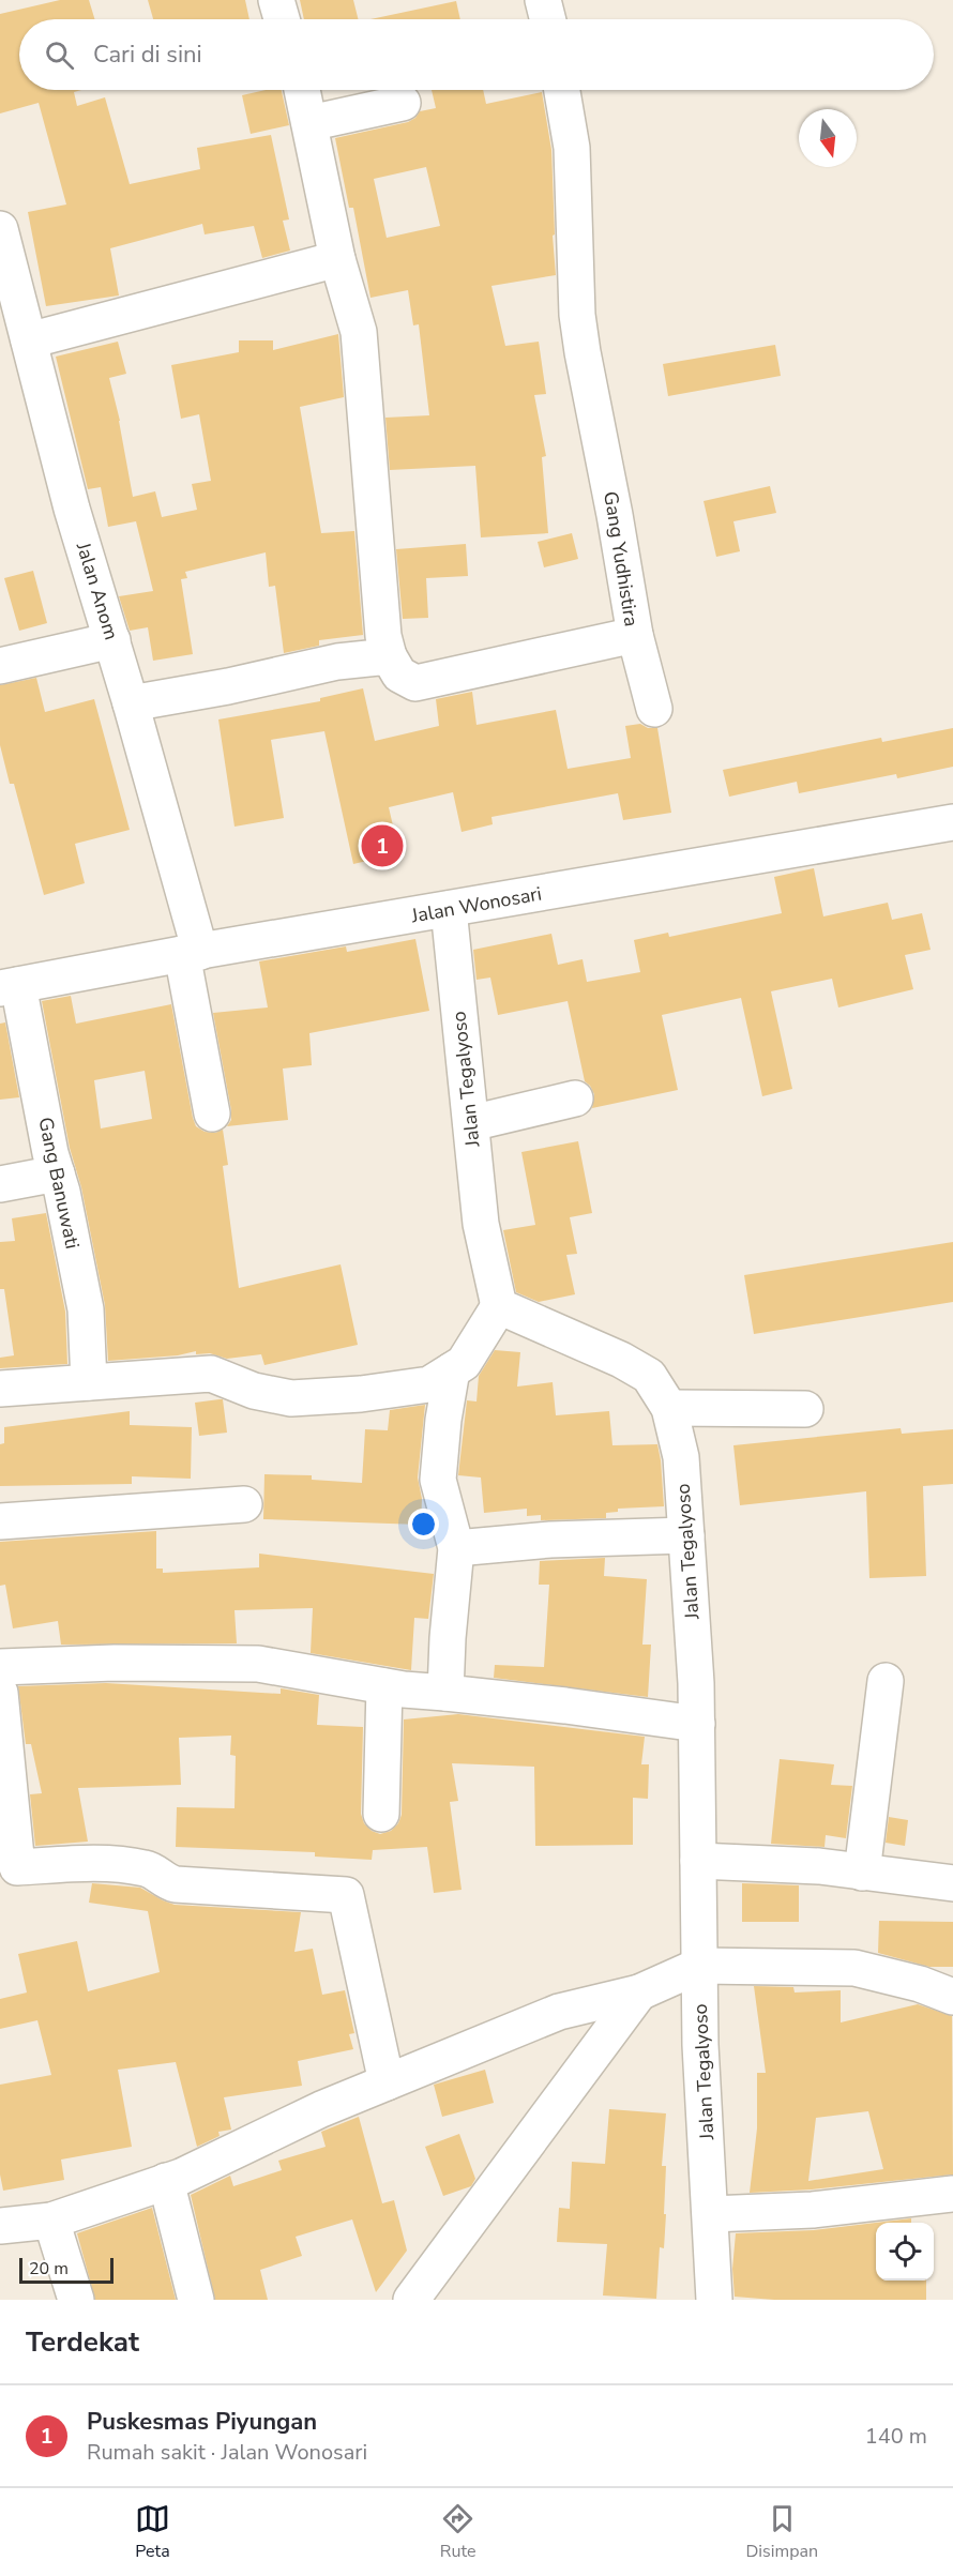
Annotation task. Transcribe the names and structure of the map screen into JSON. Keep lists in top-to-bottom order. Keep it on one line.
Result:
{"streets":{"main road":["Gang Yudhistira","Jalan Anom","Jalan Wonosari","Jalan Tegalyoso","Gang Banuwati"]},"crossings":[["Jalan Anom","Jalan Wonosari"],["Jalan Wonosari","Jalan Tegalyoso"],["Jalan Wonosari","Gang Banuwati"]],"scale_bar":"20 m","north":"bottom","page":{"search":"Cari di sini","pins":"1","scale":"20 m","heading":"Terdekat","list":[{"mark":"1","name":"Puskesmas Piyungan","note":"Rumah sakit · Jalan Wonosari","value":"140 m"}],"nav":["Peta","Rute","Disimpan"]}}
